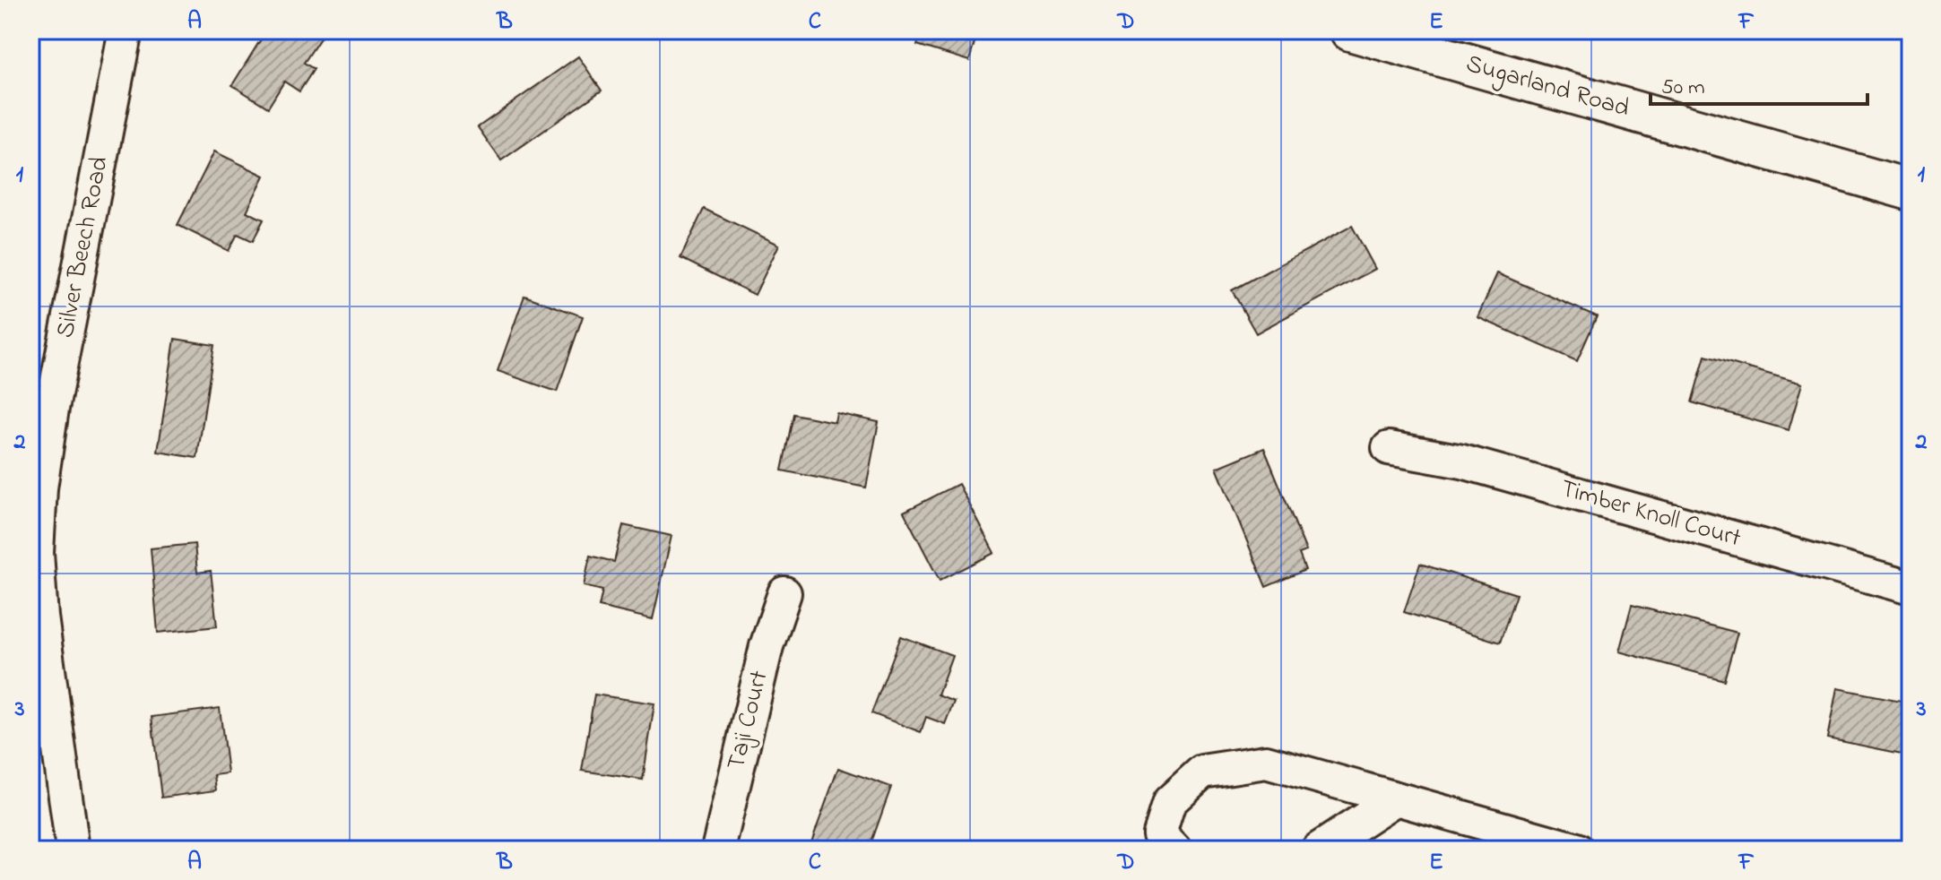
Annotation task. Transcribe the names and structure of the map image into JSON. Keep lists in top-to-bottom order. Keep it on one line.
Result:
{"streets":{"street":["Sugarland Road","Silver Beech Road","Timber Knoll Court","Taji Court"]},"scale_bar":"50 m","grid":{"columns":["A","B","C","D","E","F"],"rows":["1","2","3"]}}
